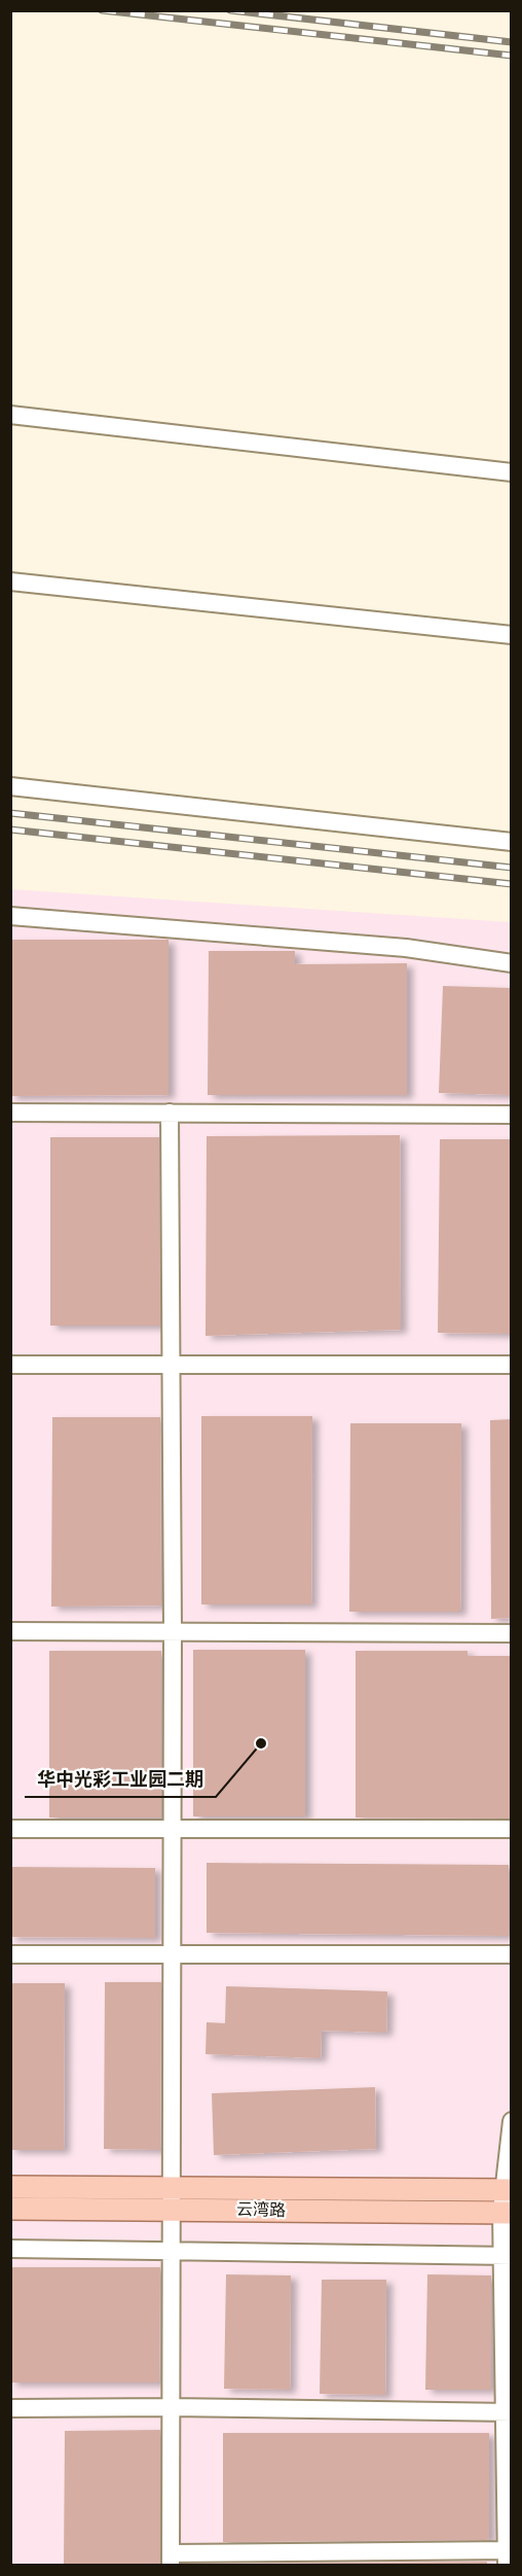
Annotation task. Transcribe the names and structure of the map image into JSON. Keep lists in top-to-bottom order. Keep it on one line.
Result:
{"streets":{"main road":["云湾路"]},"places":["华中光彩工业园二期"]}
